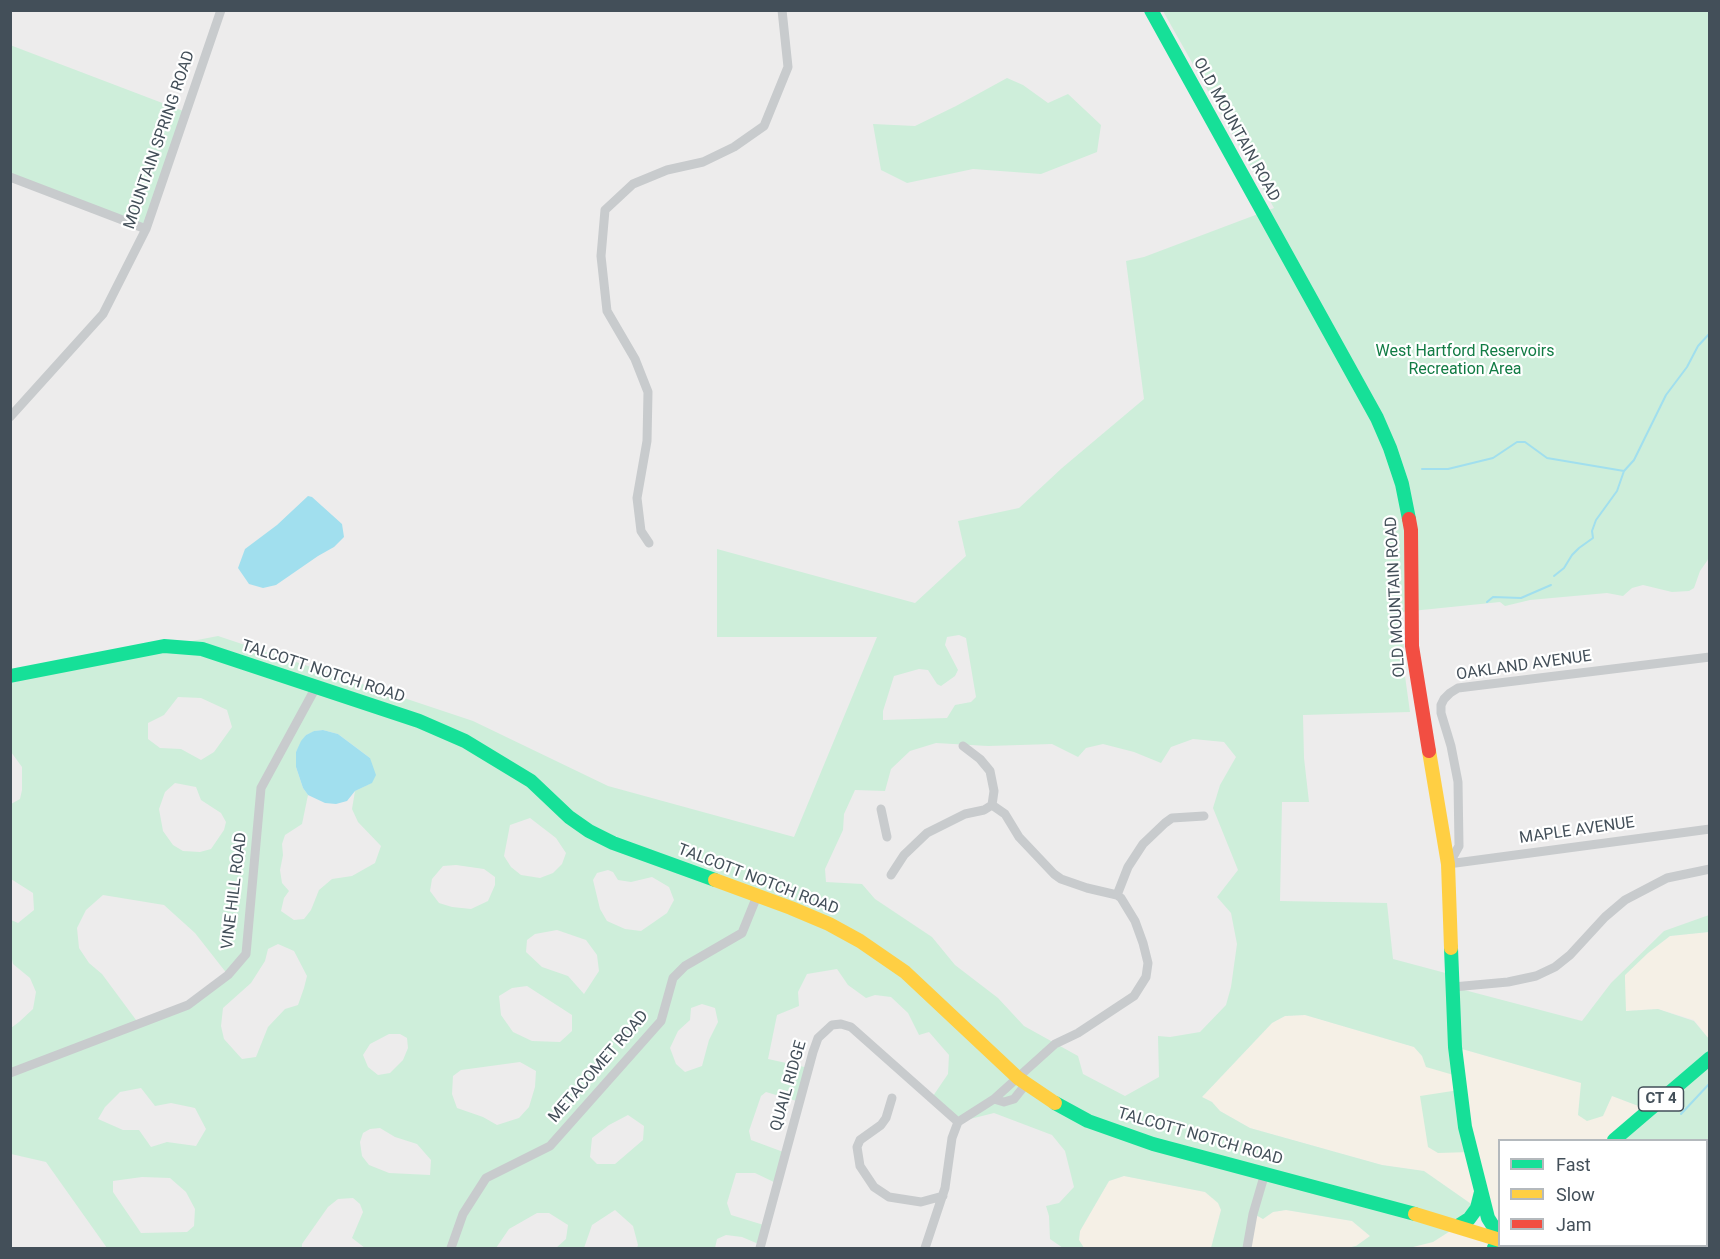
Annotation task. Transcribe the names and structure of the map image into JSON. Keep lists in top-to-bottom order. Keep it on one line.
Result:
{"streets":{"street":["OLD MOUNTAIN ROAD","MOUNTAIN SPRING ROAD","OAKLAND AVENUE","TALCOTT NOTCH ROAD","MAPLE AVENUE","VINE HILL ROAD","METACOMET ROAD","QUAIL RIDGE","CT 4"]},"crossings":[["OLD MOUNTAIN ROAD","OAKLAND AVENUE"],["OLD MOUNTAIN ROAD","MAPLE AVENUE"],["OAKLAND AVENUE","MAPLE AVENUE"],["TALCOTT NOTCH ROAD","VINE HILL ROAD"],["TALCOTT NOTCH ROAD","METACOMET ROAD"]],"parks":["West Hartford Reservoirs Recreation Area"],"legend":["Fast","Slow","Jam"]}
